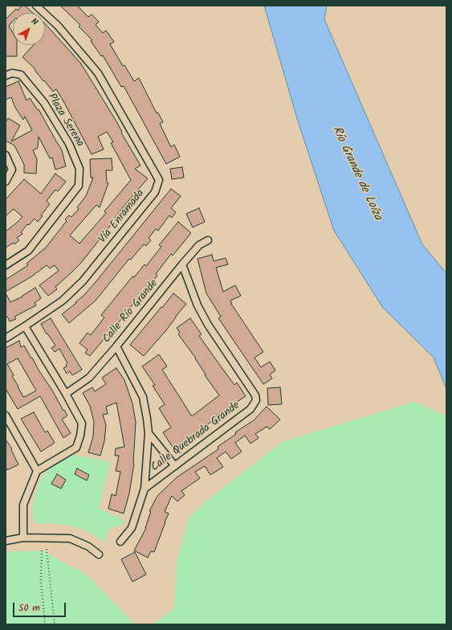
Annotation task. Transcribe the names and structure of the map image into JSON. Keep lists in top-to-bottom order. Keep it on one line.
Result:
{"streets":{"street":["Plaza Serena","Vía Enramada","Calle Río Grande","Calle Quebrada Grande"]},"crossings":[["Calle Río Grande","Calle Quebrada Grande"]],"water":["Río Grande de Loíza"],"scale_bar":"50 m","north":"top right"}
